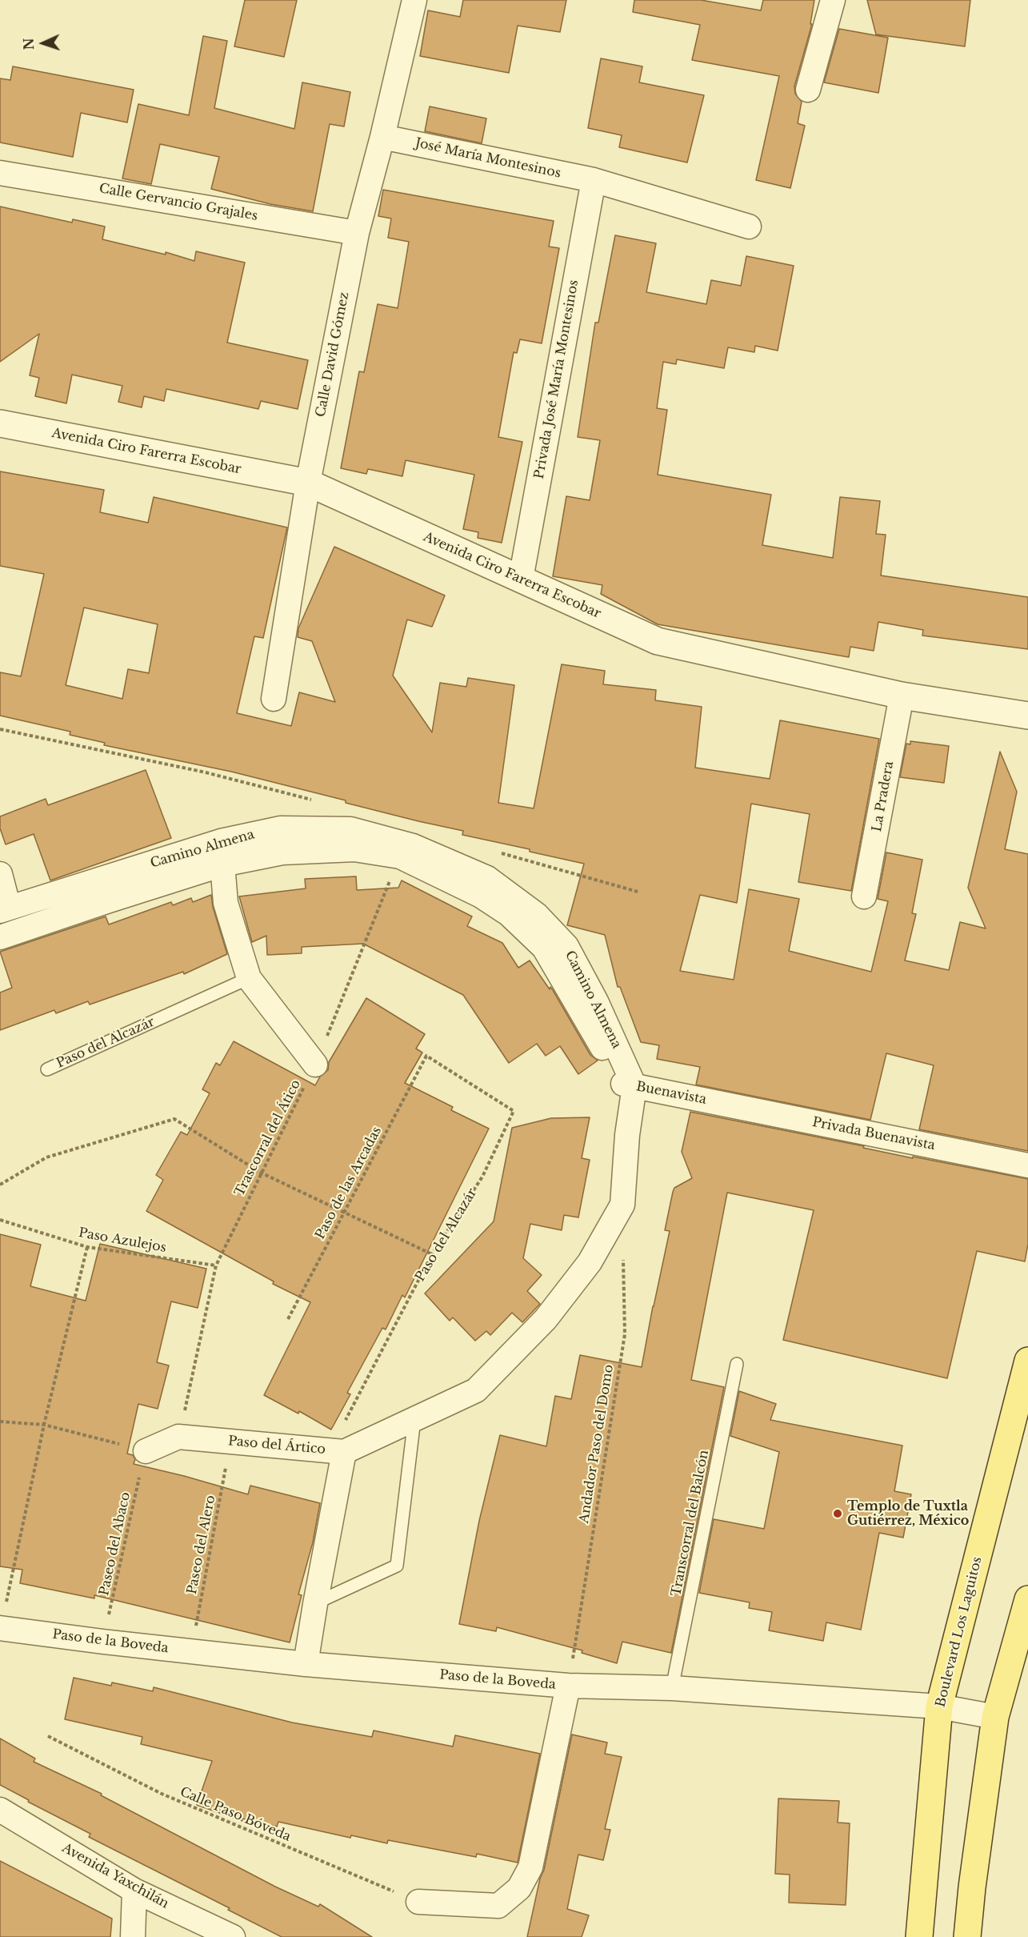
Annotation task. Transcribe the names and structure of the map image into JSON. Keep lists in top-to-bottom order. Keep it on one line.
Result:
{"streets":{"main road":["Boulevard Los Laguitos"],"street":["José María Montesinos","Calle Gervancio Grajales","Calle David Gómez","Privada José María Montesinos","Avenida Ciro Farerra Escobar","La Pradera","Camino Almena","Buenavista","Privada Buenavista","Paso del Ártico","Paso de la Boveda","Avenida Yaxchilán"],"lane":["Paso del Alcazár","Transcorral del Balcón"],"path":["Trascorral del Ático","Paso de las Arcadas","Paso Azulejos","Andador Paso del Domo","Paseo del Abaco","Paseo del Alero","Calle Paso Bóveda"]},"crossings":[["José María Montesinos","Calle David Gómez"],["José María Montesinos","Privada José María Montesinos"],["Calle Gervancio Grajales","Calle David Gómez"],["Calle David Gómez","Avenida Ciro Farerra Escobar"],["Privada José María Montesinos","Avenida Ciro Farerra Escobar"],["Avenida Ciro Farerra Escobar","La Pradera"],["Camino Almena","Buenavista"],["Camino Almena","Trascorral del Ático"],["Paso del Alcazár","Paso de las Arcadas"],["Paso del Alcazár","Paso del Ártico"],["Buenavista","Privada Buenavista"],["Trascorral del Ático","Paso Azulejos"],["Trascorral del Ático","Paso del Ártico"],["Andador Paso del Domo","Paso de la Boveda"],["Paso del Ártico","Paseo del Abaco"],["Paso del Ártico","Paseo del Alero"],["Paso del Ártico","Paso de la Boveda"],["Transcorral del Balcón","Paso de la Boveda"],["Paseo del Abaco","Paso de la Boveda"],["Paseo del Alero","Paso de la Boveda"],["Boulevard Los Laguitos","Paso de la Boveda"]],"places":["Templo de Tuxtla Gutiérrez, México"],"north":"left"}
